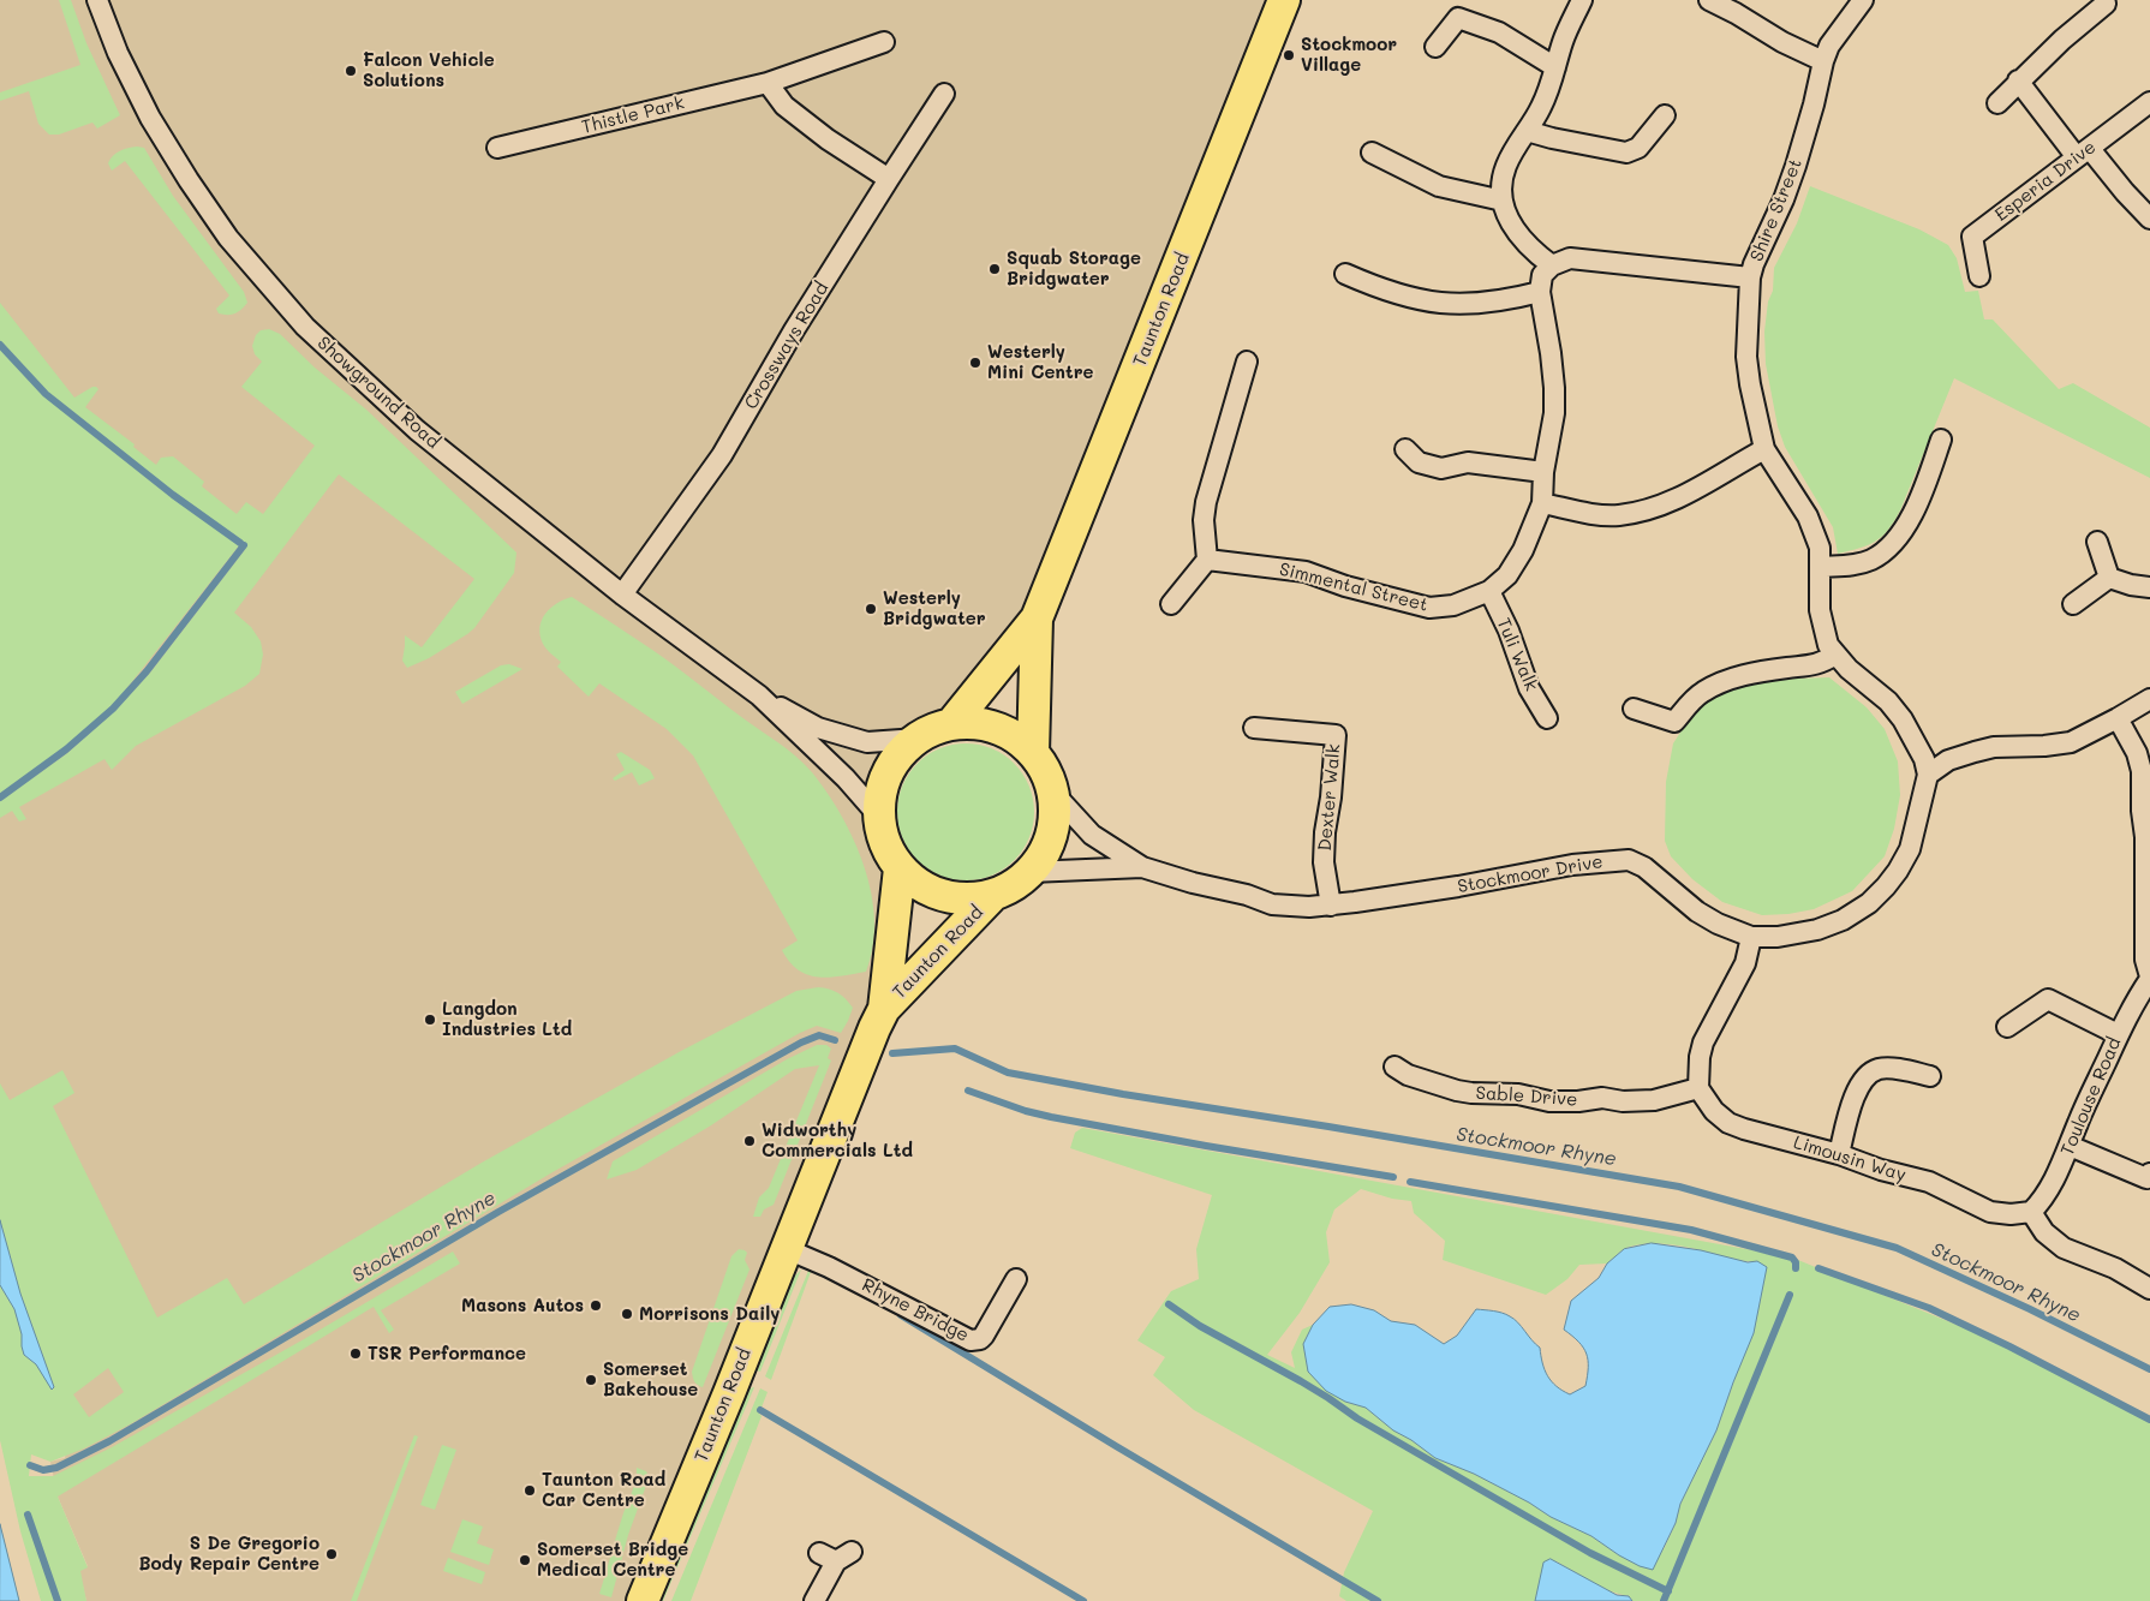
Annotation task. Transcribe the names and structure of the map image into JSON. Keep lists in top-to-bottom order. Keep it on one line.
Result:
{"streets":{"main road":["Taunton Road"],"street":["Thistle Park","Esperia Drive","Shire Street","Crossways Road","Showground Road","Simmental Street","Tuli Walk","Dexter Walk","Stockmoor Drive","Sable Drive","Toulouse Road","Limousin Way","Rhyne Bridge"]},"crossings":[["Shire Street","Stockmoor Drive"],["Taunton Road","Showground Road"],["Taunton Road","Stockmoor Drive"],["Taunton Road","Rhyne Bridge"],["Crossways Road","Showground Road"],["Showground Road","Stockmoor Drive"],["Simmental Street","Tuli Walk"],["Dexter Walk","Stockmoor Drive"],["Sable Drive","Limousin Way"],["Toulouse Road","Limousin Way"]],"water":["Stockmoor Rhyne"],"places":["Stockmoor Village","Falcon Vehicle Solutions","Squab Storage Bridgwater","Westerly Mini Centre","Westerly Bridgwater","Langdon Industries Ltd","Widworthy Commercials Ltd","Masons Autos","Morrisons Daily","TSR Performance","Somerset Bakehouse","Taunton Road Car Centre","S De Gregorio Body Repair Centre","Somerset Bridge Medical Centre"]}
